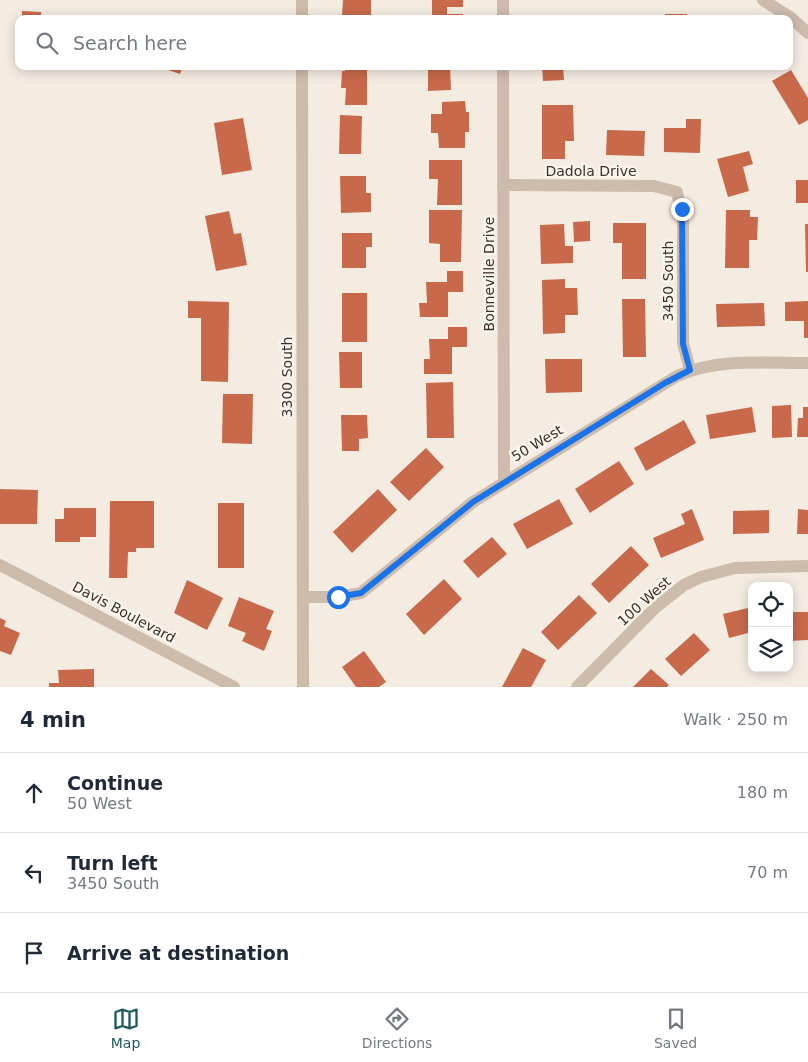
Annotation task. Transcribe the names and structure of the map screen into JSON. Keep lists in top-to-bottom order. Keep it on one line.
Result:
{"streets":{"street":["Dadola Drive","Bonneville Drive","3450 South","3300 South","50 West","100 West","Davis Boulevard"]},"crossings":[["Dadola Drive","Bonneville Drive"],["Dadola Drive","3450 South"],["Bonneville Drive","50 West"],["3450 South","50 West"],["3300 South","50 West"]],"page":{"search":"Search here","heading":["4 min","Walk · 250 m"],"list":[["Continue","50 West","180 m"],["Turn left","3450 South","70 m"],"Arrive at destination"],"nav":["Map","Directions","Saved"]}}
